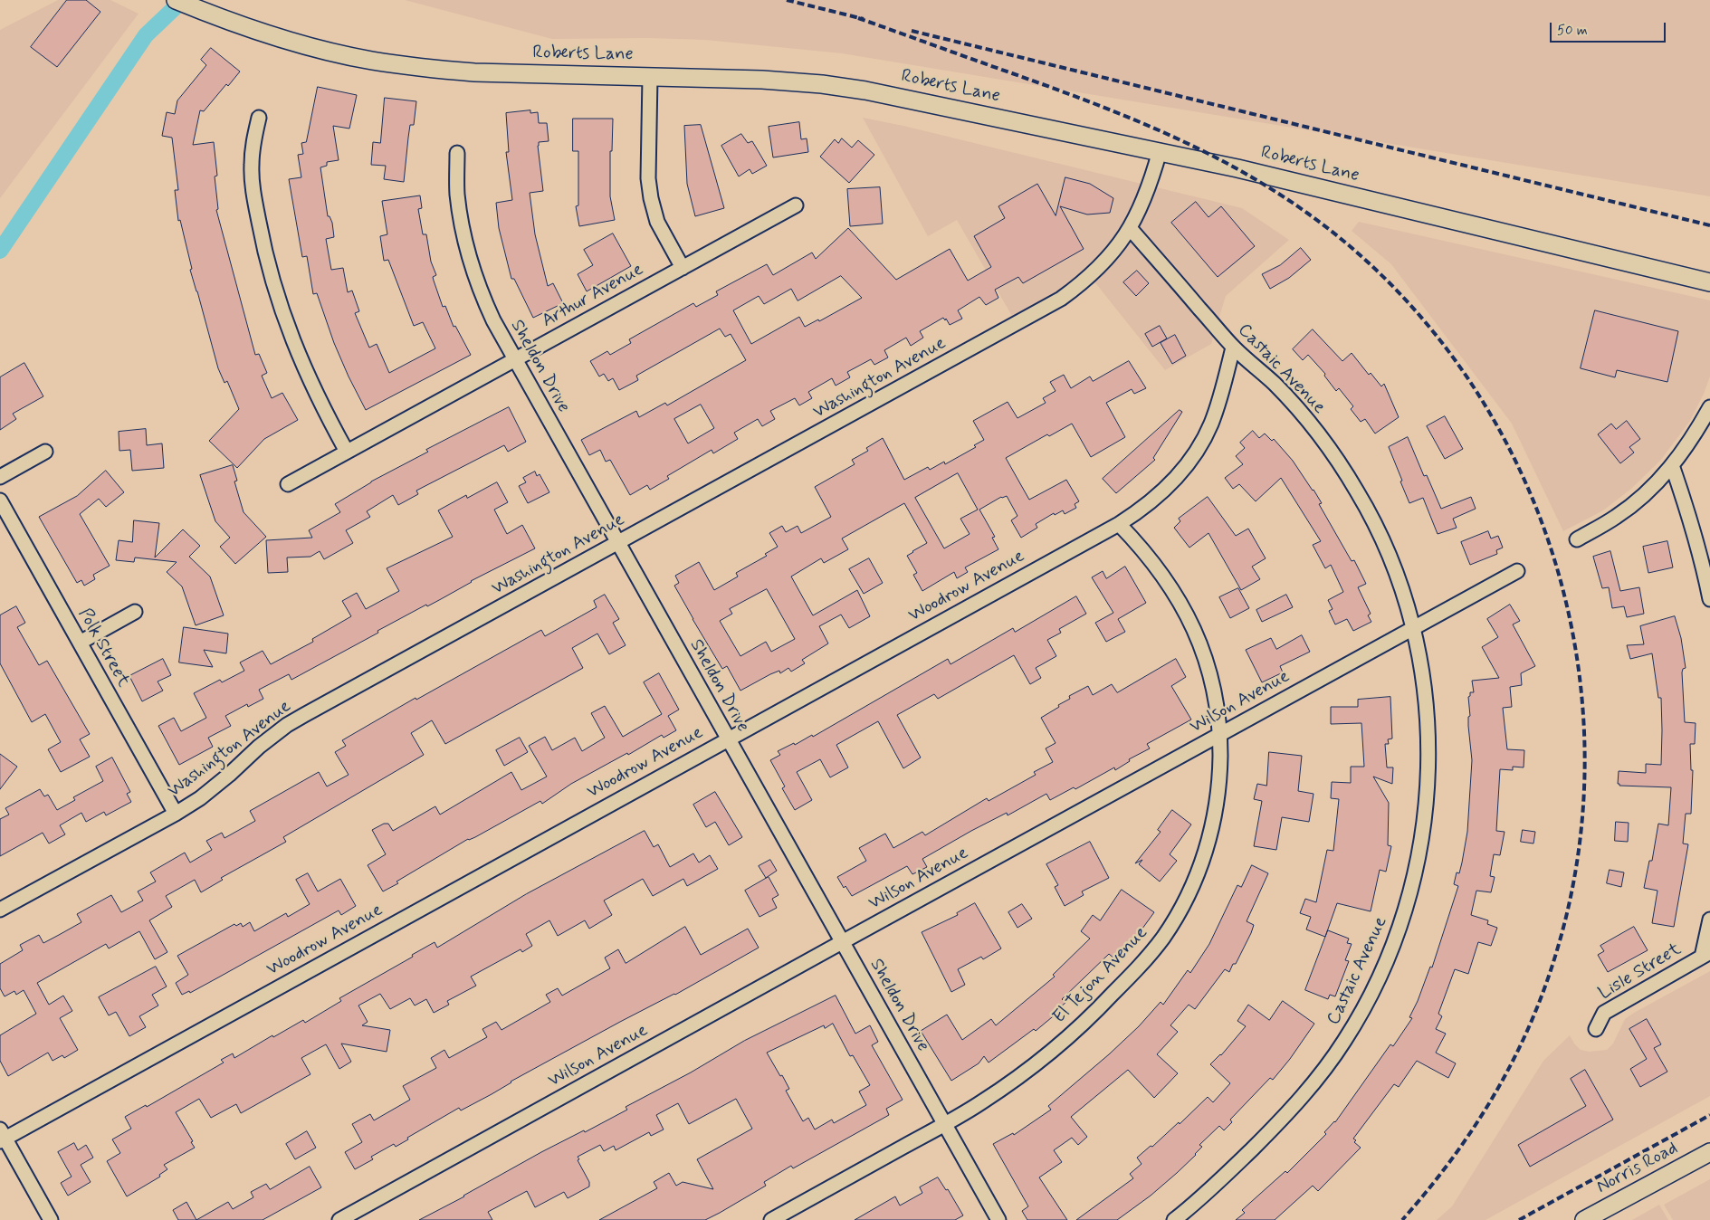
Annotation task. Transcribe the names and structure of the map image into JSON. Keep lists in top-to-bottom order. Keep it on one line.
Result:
{"streets":{"street":["Roberts Lane","Arthur Avenue","Sheldon Drive","Castaic Avenue","Washington Avenue","Woodrow Avenue","Polk Street","Wilson Avenue","Lisle Street","El Tejon Avenue","Norris Road"]},"crossings":[["Arthur Avenue","Sheldon Drive"],["Sheldon Drive","Washington Avenue"],["Sheldon Drive","Woodrow Avenue"],["Sheldon Drive","Wilson Avenue"],["Sheldon Drive","El Tejon Avenue"],["Castaic Avenue","Washington Avenue"],["Castaic Avenue","Woodrow Avenue"],["Castaic Avenue","Wilson Avenue"],["Washington Avenue","Polk Street"],["Woodrow Avenue","El Tejon Avenue"],["Wilson Avenue","El Tejon Avenue"]],"scale_bar":"50 m"}
